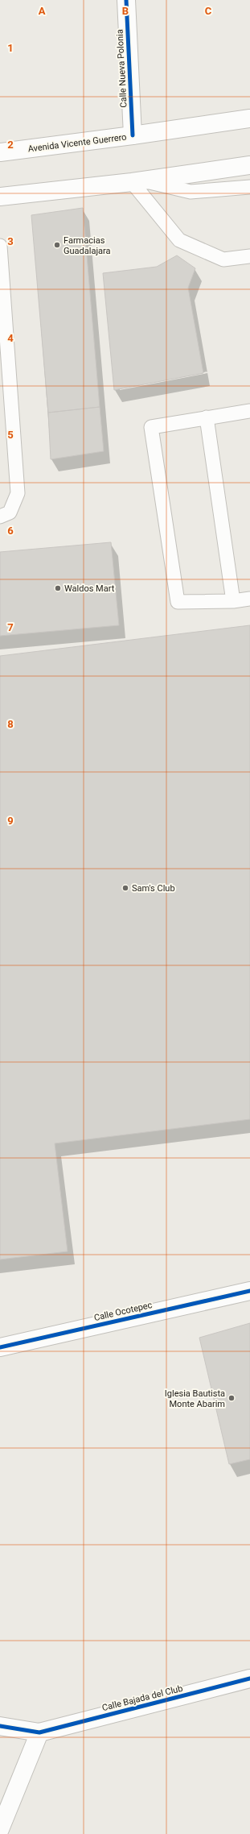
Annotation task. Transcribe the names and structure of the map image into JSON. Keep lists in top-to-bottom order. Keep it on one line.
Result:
{"streets":{"street":["Calle Nueva Polonia","Avenida Vicente Guerrero","Calle Ocotepec","Calle Bajada del Club"]},"crossings":[["Calle Nueva Polonia","Avenida Vicente Guerrero"]],"places":["Farmacias Guadalajara","Waldos Mart","Sam's Club","Iglesia Bautista Monte Abarim"],"grid":{"columns":["A","B","C"],"rows":["1","2","3","4","5","6","7","8","9"]}}
